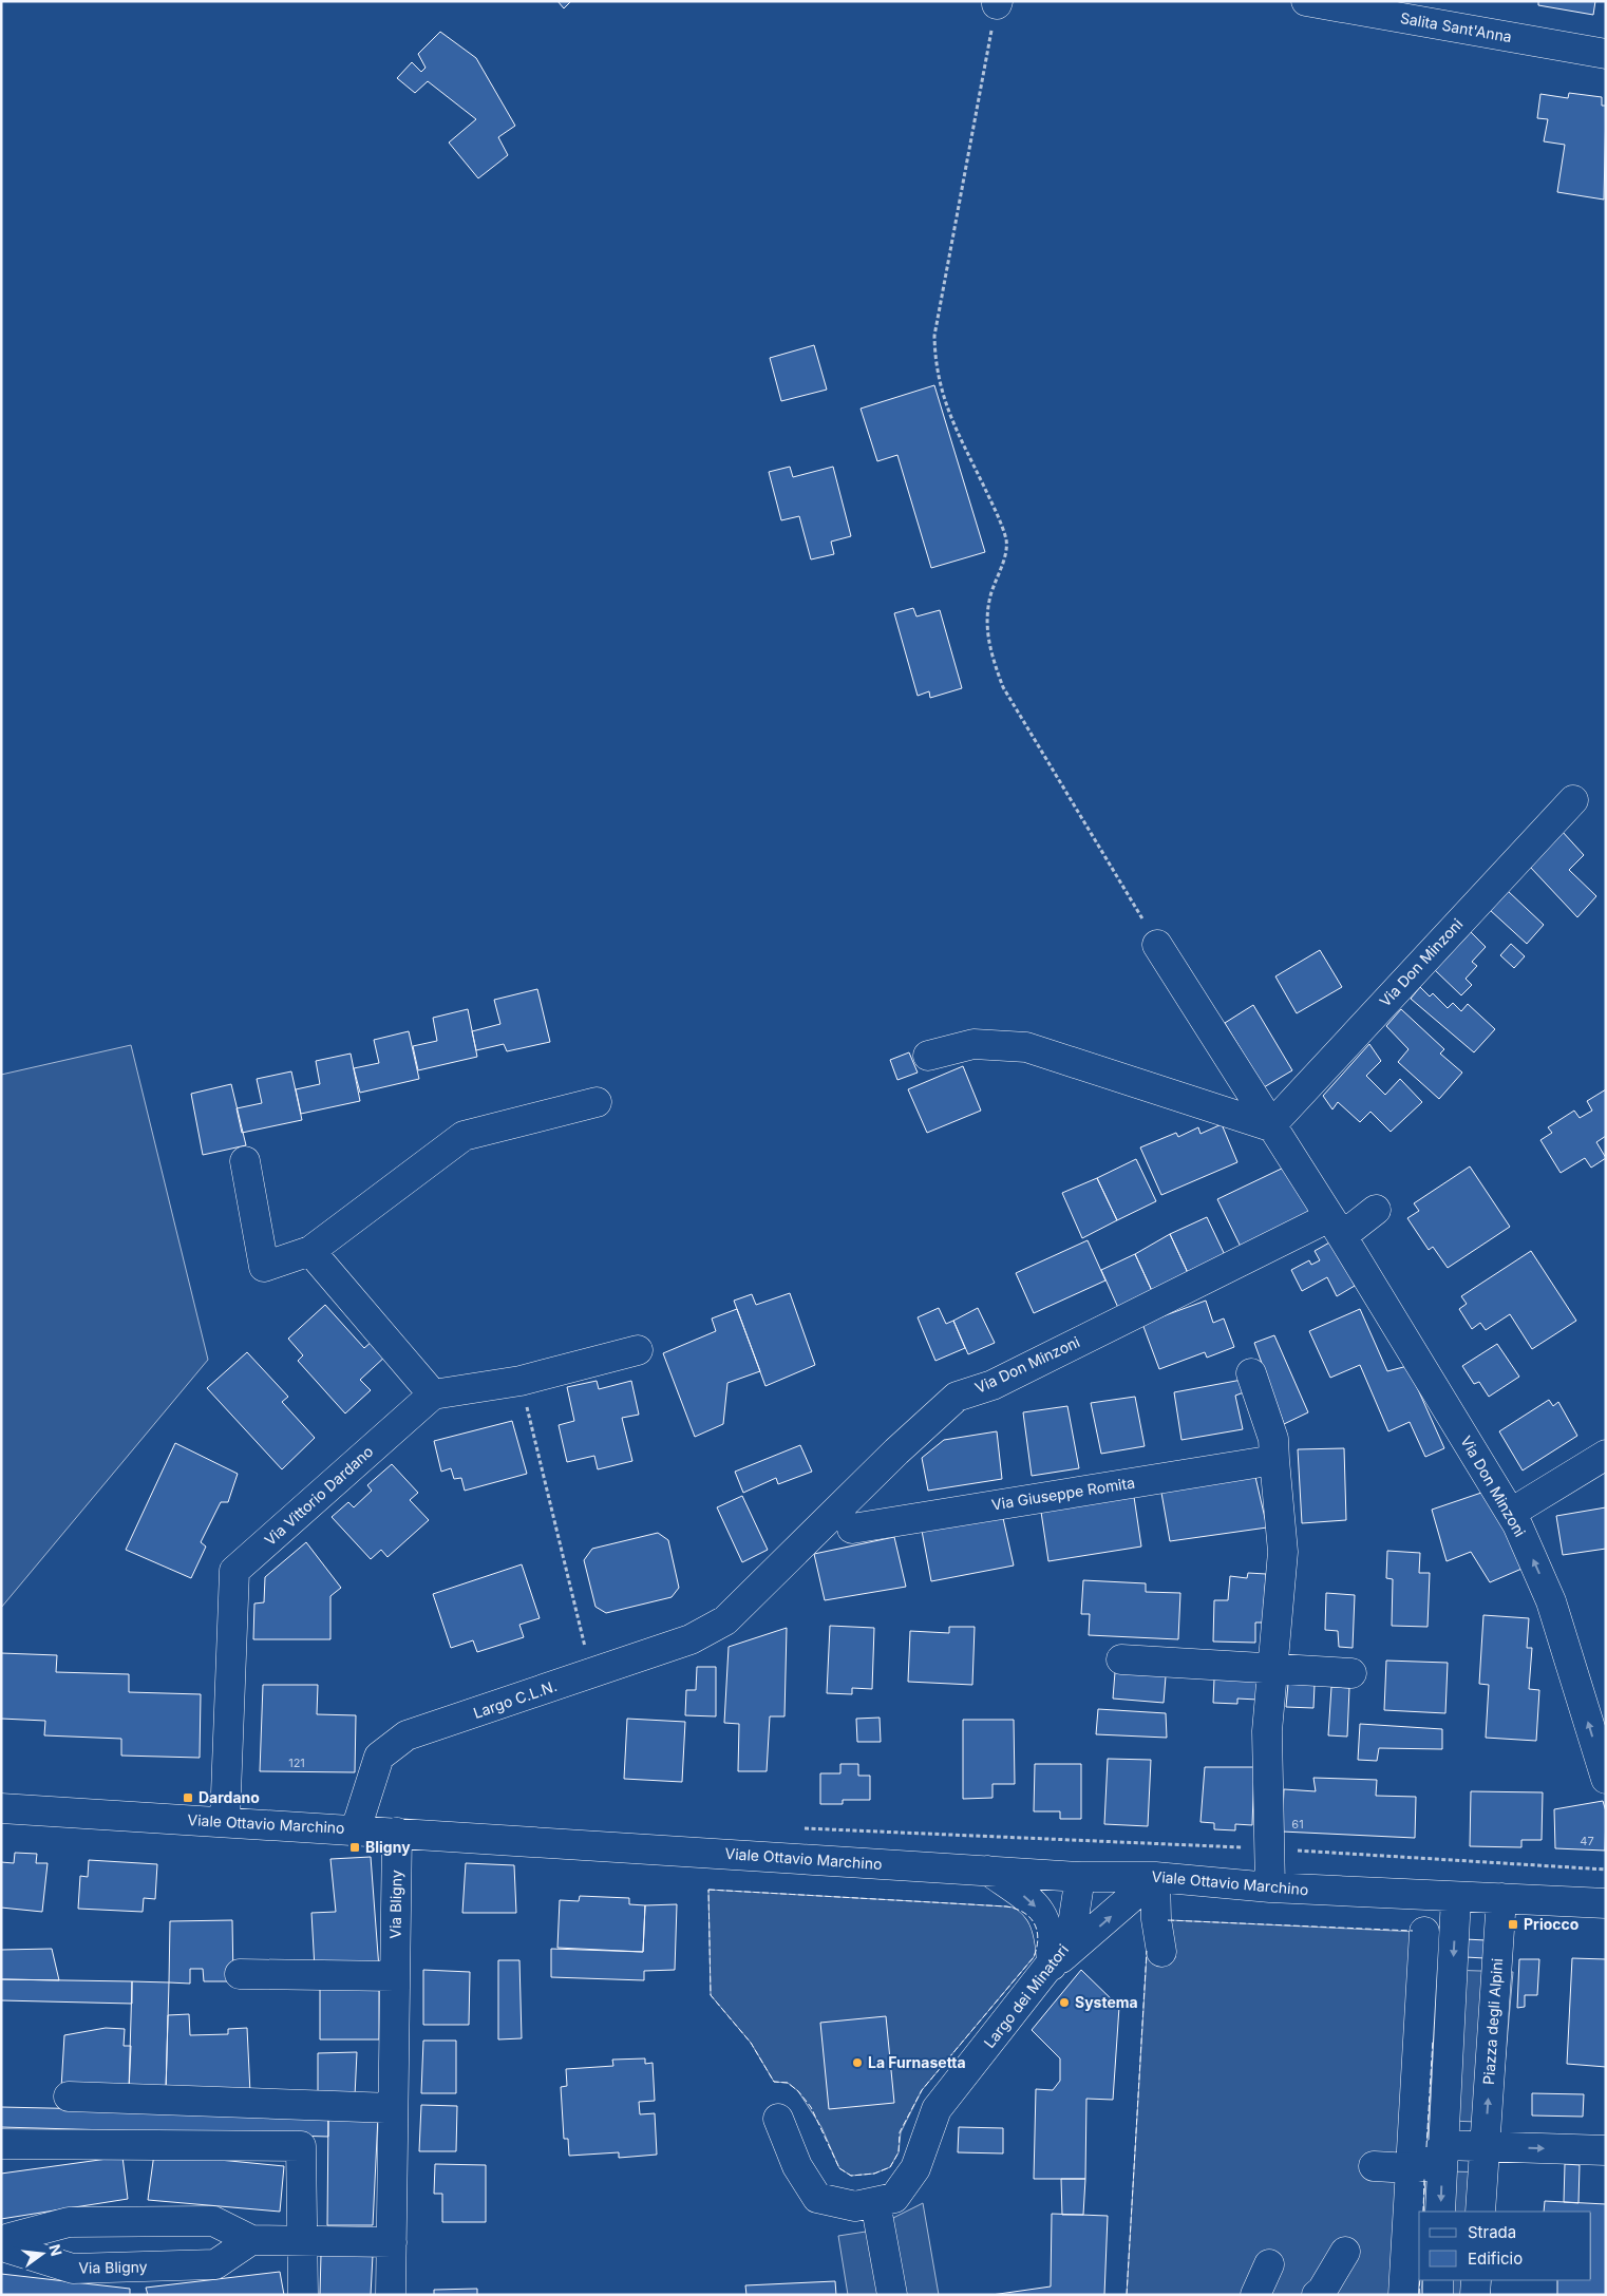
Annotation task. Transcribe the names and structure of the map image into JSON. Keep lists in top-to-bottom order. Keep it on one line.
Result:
{"streets":{"street":["Salita Sant'Anna","Via Don Minzoni","Via Giuseppe Romita","Via Vittorio Dardano","Largo C.L.N.","Viale Ottavio Marchino","Via Bligny","Largo dei Minatori","Piazza degli Alpini"]},"crossings":[["Via Don Minzoni","Largo C.L.N."],["Via Vittorio Dardano","Viale Ottavio Marchino"],["Largo C.L.N.","Viale Ottavio Marchino"],["Viale Ottavio Marchino","Via Bligny"],["Viale Ottavio Marchino","Largo dei Minatori"],["Viale Ottavio Marchino","Piazza degli Alpini"]],"places":{"transit":["Dardano","Bligny","Priocco"],"other":["Systema","La Furnasetta"]},"house_numbers":["121","61","47"],"legend":["Strada","Edificio"],"north":"right"}
